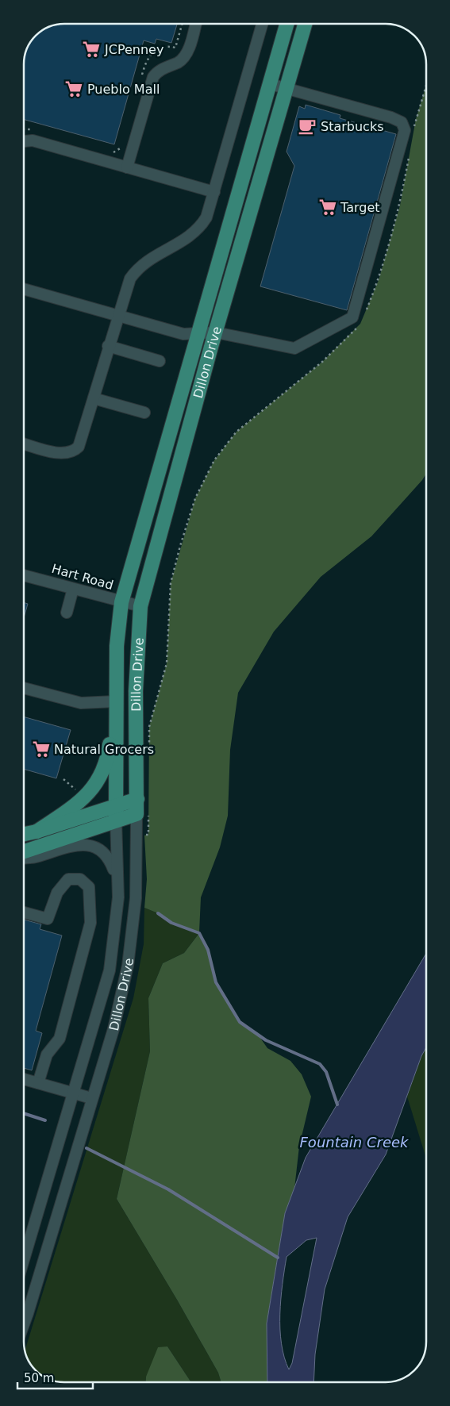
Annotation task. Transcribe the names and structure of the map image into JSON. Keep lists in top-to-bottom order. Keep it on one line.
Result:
{"streets":{"main road":["Dillon Drive"],"street":["Hart Road"]},"crossings":[["Dillon Drive","Hart Road"]],"water":["Fountain Creek"],"places":{"supermarket":["JCPenney","Pueblo Mall","Target","Natural Grocers"],"cafe":["Starbucks"]},"scale_bar":"50 m"}
